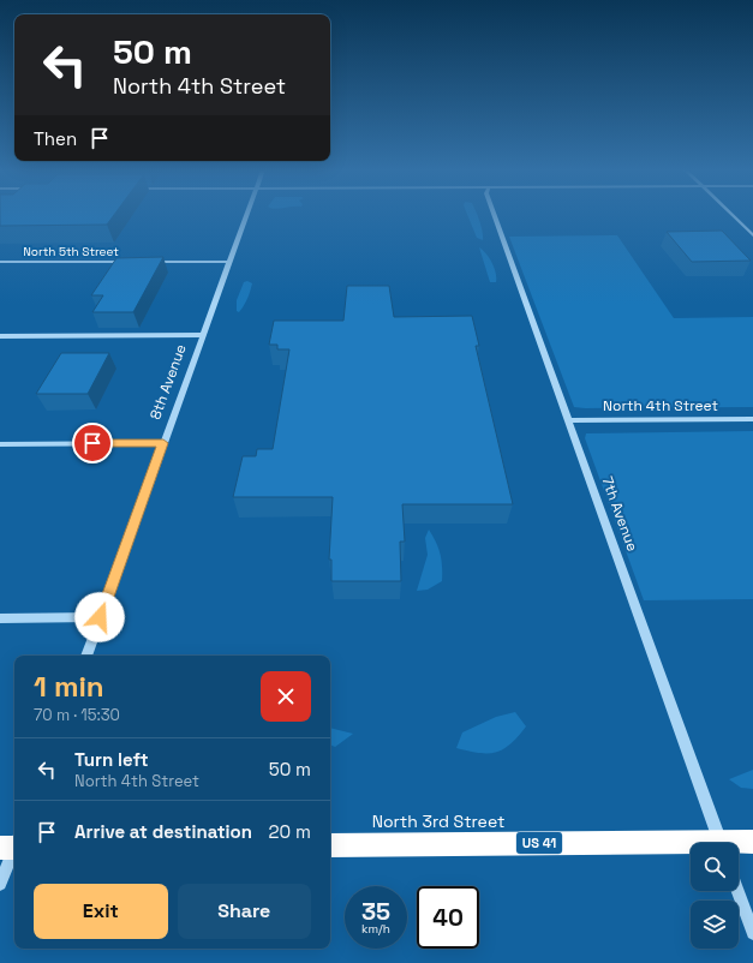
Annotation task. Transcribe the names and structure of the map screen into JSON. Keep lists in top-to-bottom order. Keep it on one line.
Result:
{"streets":{"highway":["North 3rd Street","US 41"],"street":["North 5th Street","8th Avenue","North 4th Street","7th Avenue"]},"crossings":[["North 4th Street","7th Avenue"]],"page":{"turn":["50 m","North 4th Street"],"then":"Then","heading":["1 min","70 m · 15:30"],"list":[{"name":"Turn left","note":"North 4th Street","value":"50 m"},{"name":"Arrive at destination","value":"20 m"}],"buttons":["Exit","Share"],"speed":"35 km/h","limit":"40"}}
